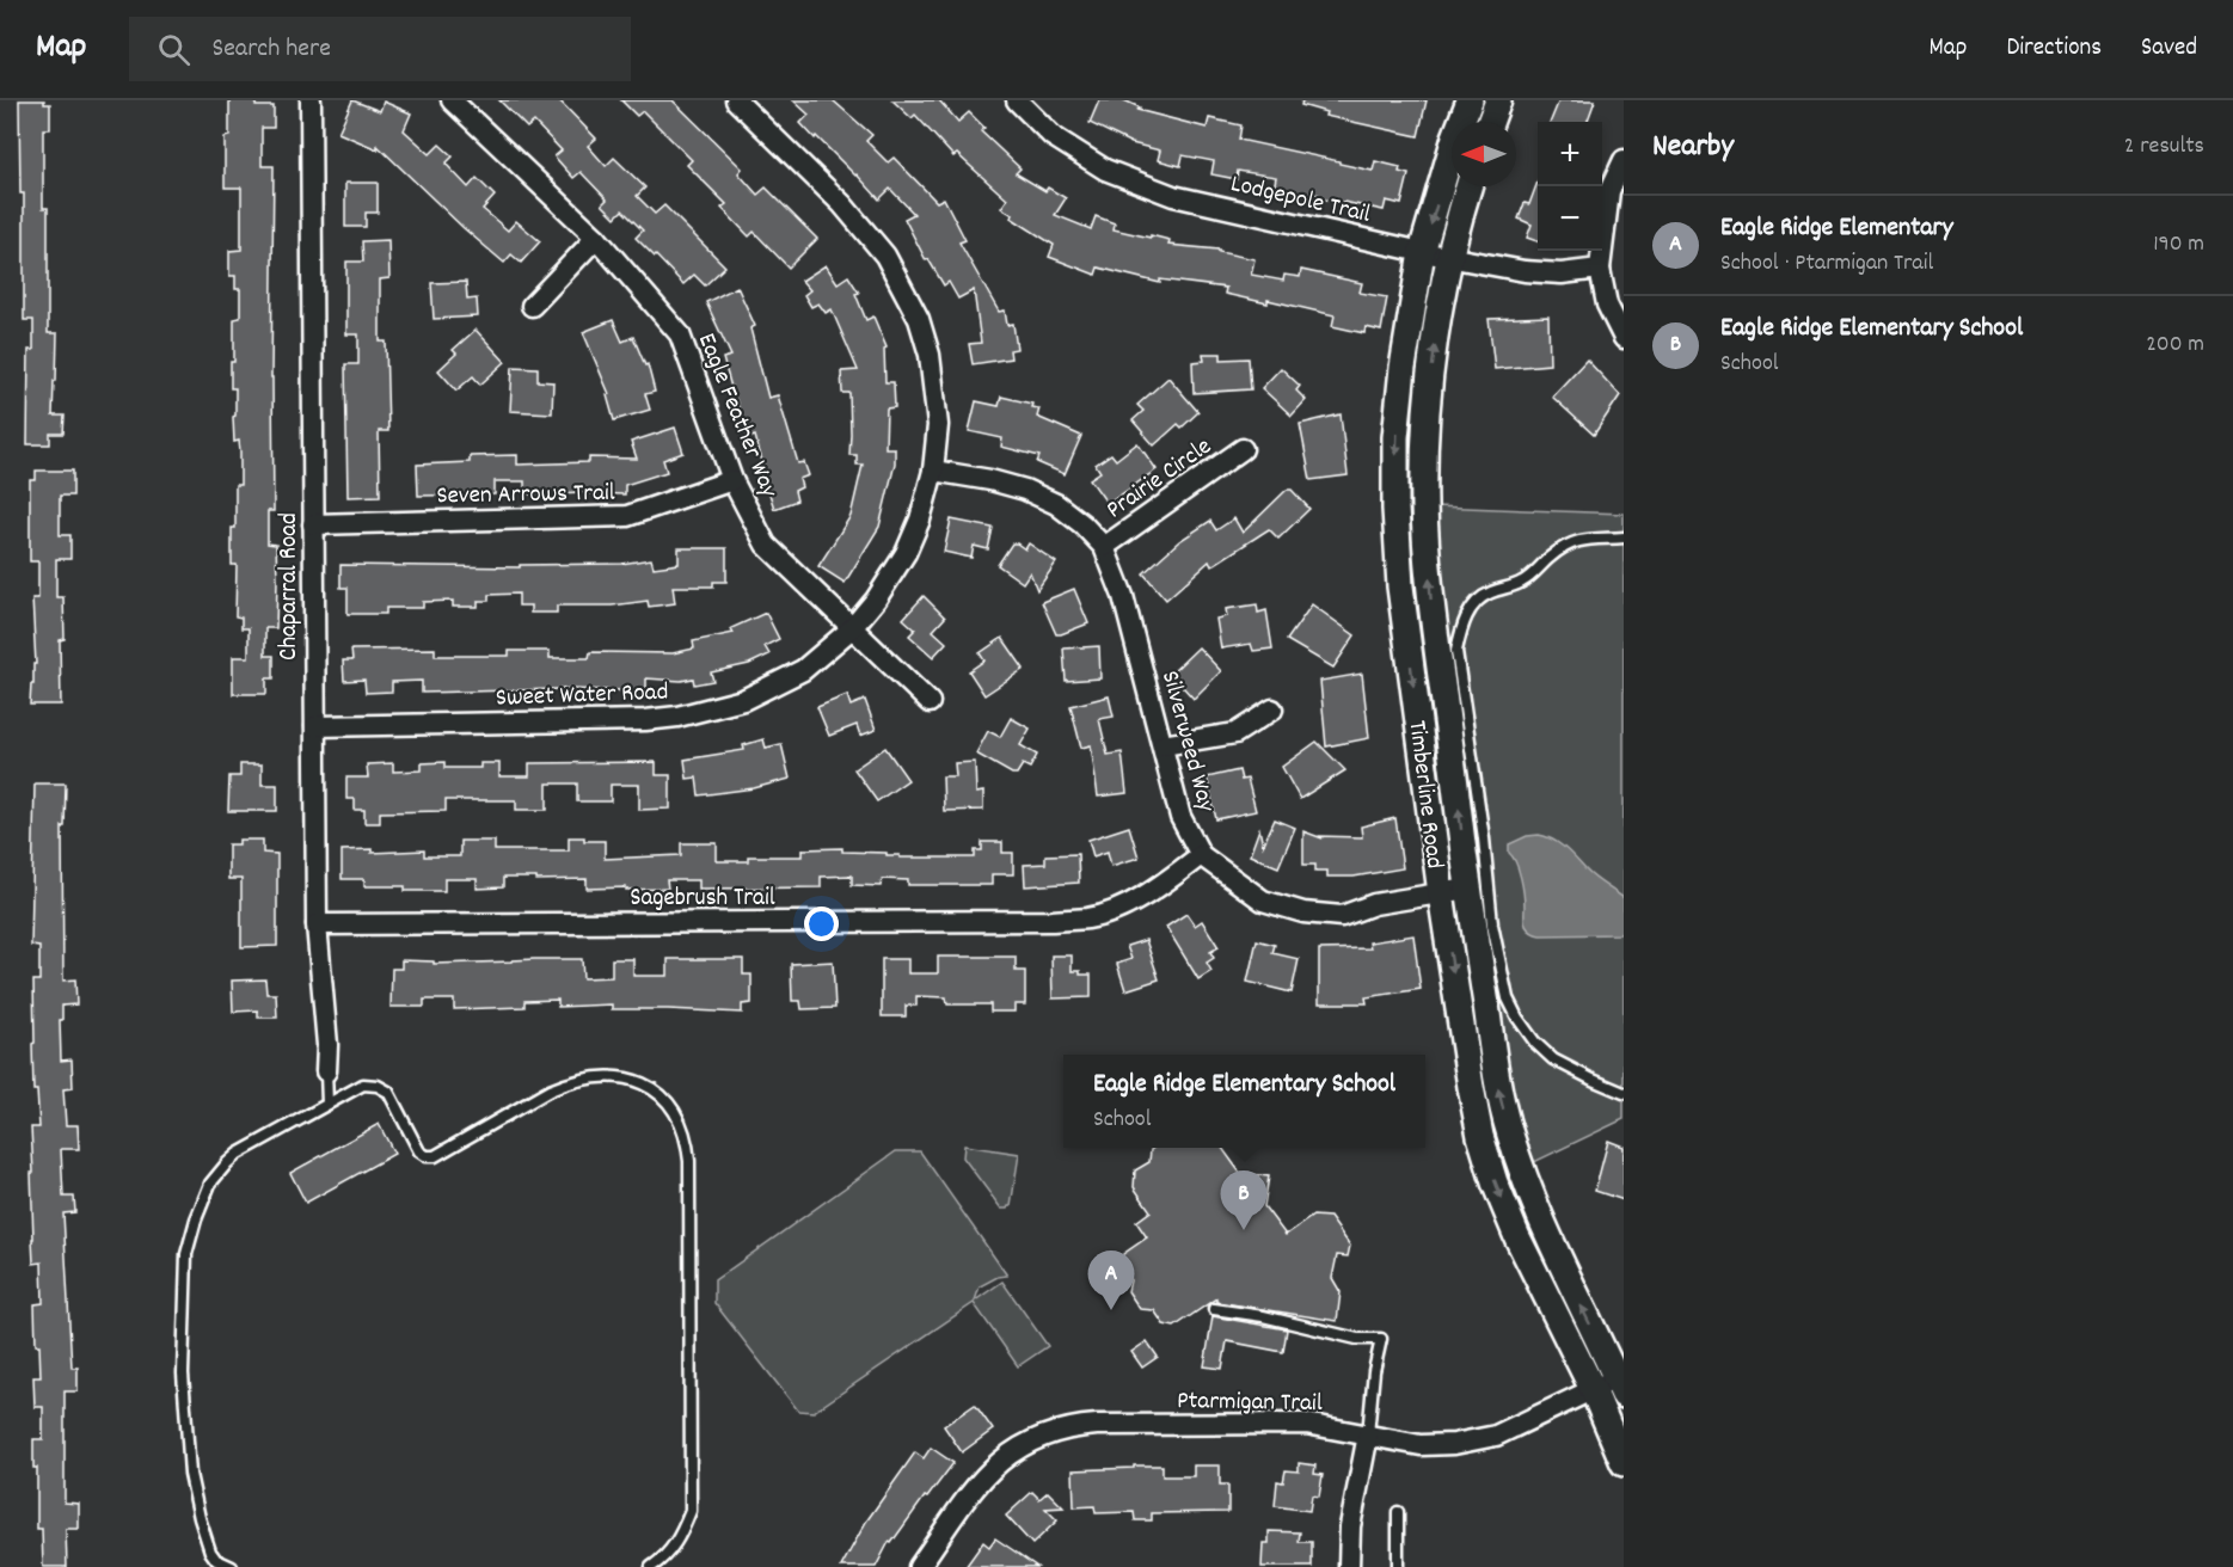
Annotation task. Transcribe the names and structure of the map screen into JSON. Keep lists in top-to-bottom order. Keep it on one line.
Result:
{"streets":{"street":["Lodgepole Trail","Eagle Feather Way","Prairie Circle","Seven Arrows Trail","Chaparral Road","Sweet Water Road","Silverweed Way","Timberline Road","Sagebrush Trail","Ptarmigan Trail"]},"crossings":[["Lodgepole Trail","Timberline Road"],["Eagle Feather Way","Seven Arrows Trail"],["Eagle Feather Way","Sweet Water Road"],["Prairie Circle","Silverweed Way"],["Seven Arrows Trail","Chaparral Road"],["Chaparral Road","Sweet Water Road"],["Chaparral Road","Sagebrush Trail"],["Sweet Water Road","Silverweed Way"],["Silverweed Way","Timberline Road"],["Silverweed Way","Sagebrush Trail"],["Timberline Road","Ptarmigan Trail"]],"north":"left","page":{"header":"Map","search":"Search here","nav":["Map","Directions","Saved"],"heading":["Nearby","2 results"],"map_buttons":["+","−"],"list":[{"mark":"A","name":"Eagle Ridge Elementary","note":"School · Ptarmigan Trail","value":"190 m"},{"mark":"B","name":"Eagle Ridge Elementary School","note":"School","value":"200 m"}],"popup":["Eagle Ridge Elementary School","School"],"pins":["B","A"]}}
